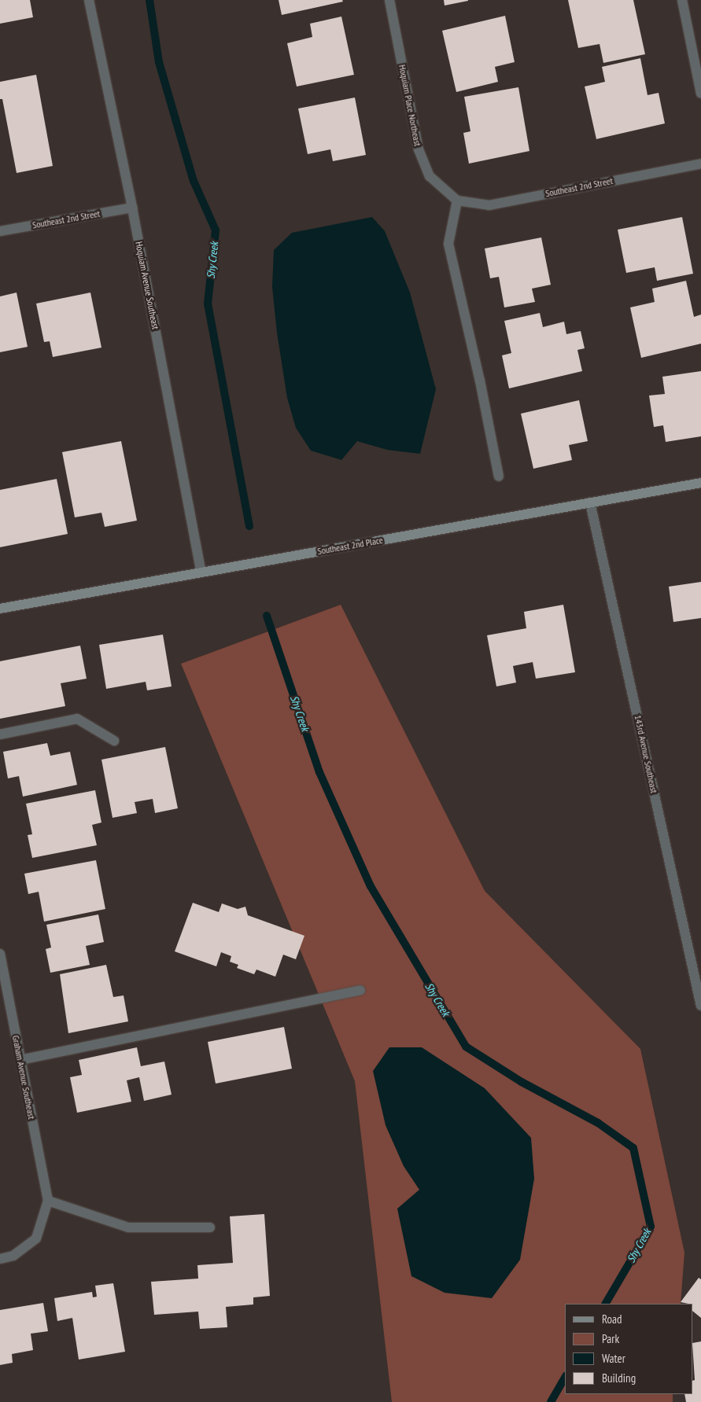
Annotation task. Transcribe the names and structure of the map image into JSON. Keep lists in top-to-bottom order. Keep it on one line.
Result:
{"streets":{"street":["Hoquiam Place Northeast","Southeast 2nd Street","Hoquiam Avenue Southeast","Southeast 2nd Place","143rd Avenue Southeast","Graham Avenue Southeast"]},"crossings":[["Hoquiam Place Northeast","Southeast 2nd Street"],["Southeast 2nd Street","Hoquiam Avenue Southeast"],["Hoquiam Avenue Southeast","Southeast 2nd Place"],["Southeast 2nd Place","143rd Avenue Southeast"]],"water":["Shy Creek"],"legend":["Road","Park","Water","Building"]}
